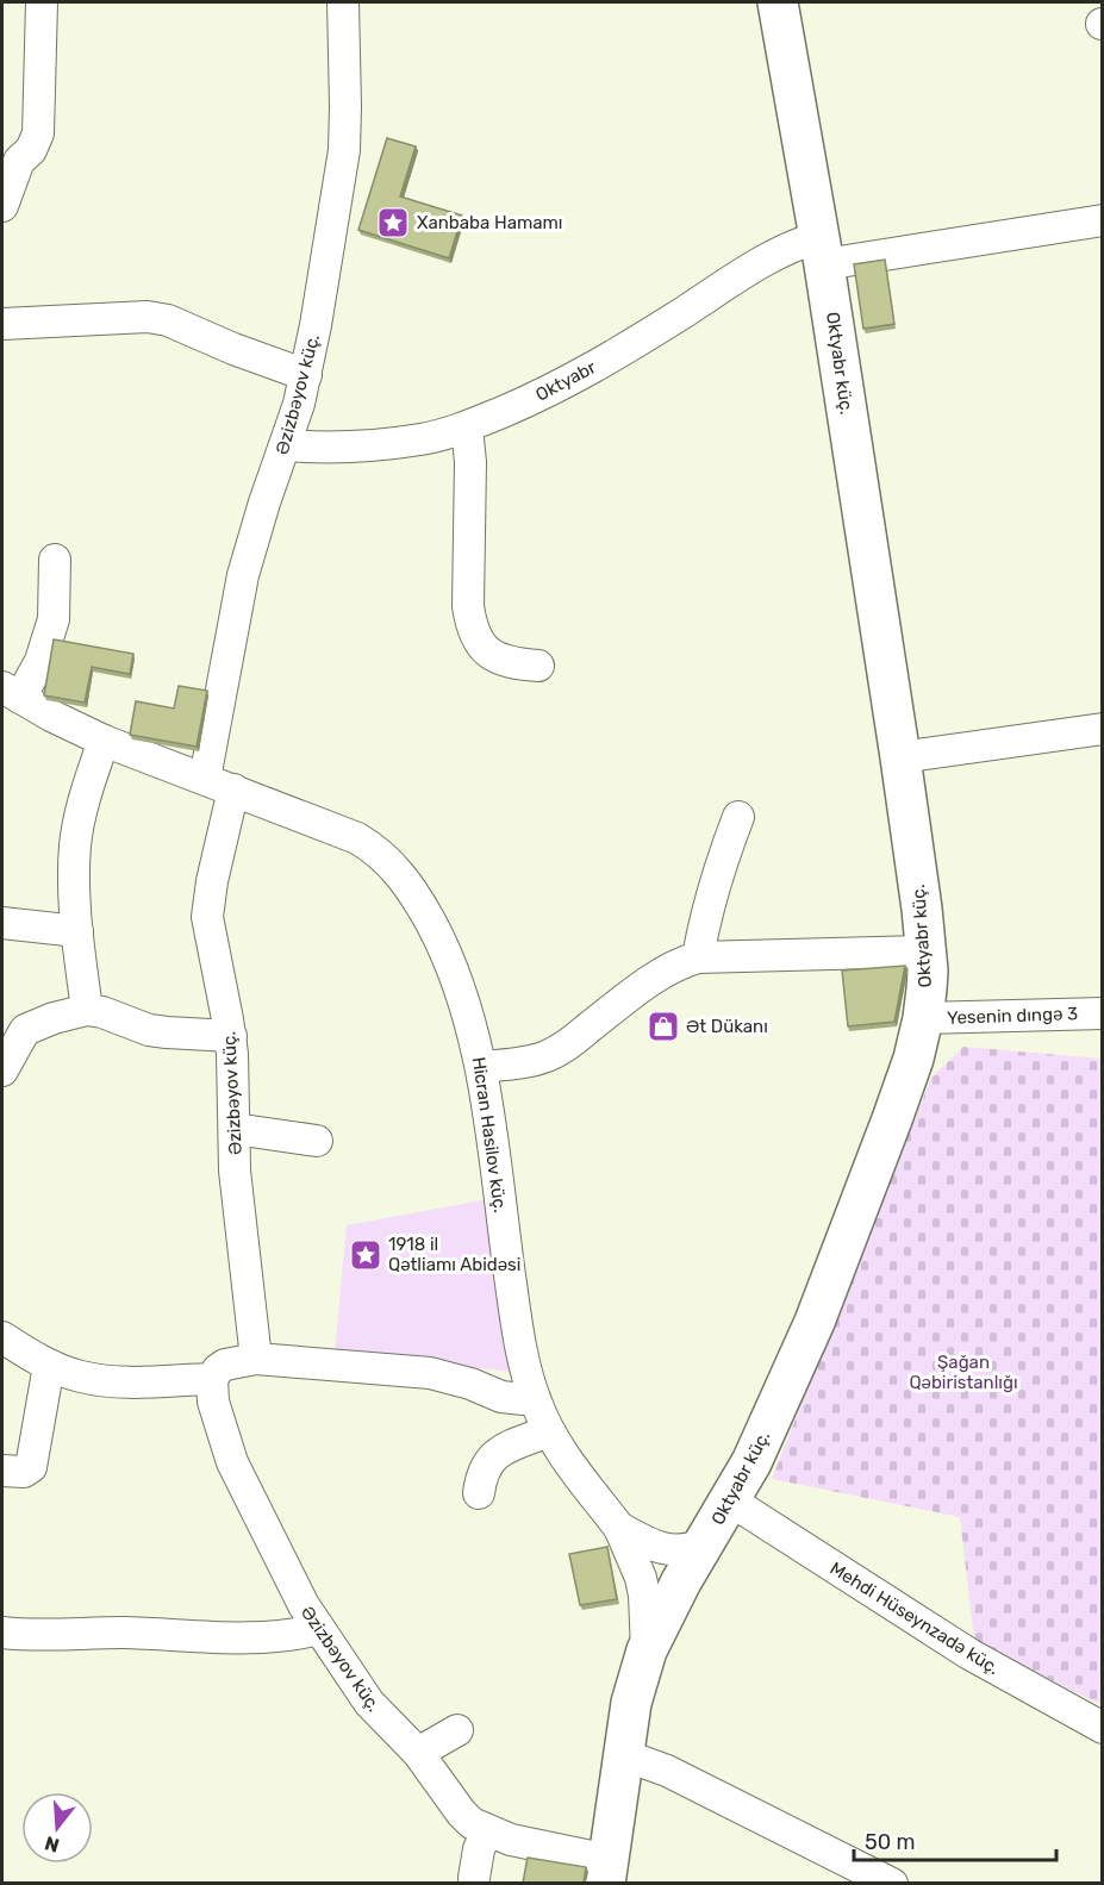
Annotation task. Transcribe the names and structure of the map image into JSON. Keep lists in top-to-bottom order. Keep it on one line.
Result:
{"streets":{"street":["Oktyabr küç.","Oktyabr","Əzizbəyov küç.","Yesenin dıngə 3","Hicran Hasilov küç.","Mehdi Hüseynzadə küç."]},"crossings":[["Oktyabr küç.","Oktyabr"],["Oktyabr küç.","Əzizbəyov küç."],["Oktyabr küç.","Yesenin dıngə 3"],["Oktyabr küç.","Mehdi Hüseynzadə küç."],["Oktyabr","Əzizbəyov küç."],["Əzizbəyov küç.","Hicran Hasilov küç."]],"parks":["Şağan Qəbiristanlığı"],"places":{"place":["Xanbaba Hamamı","1918 il Qətliamı Abidəsi"],"shop":["Ət Dükanı"]},"scale_bar":"50 m","north":"bottom"}
